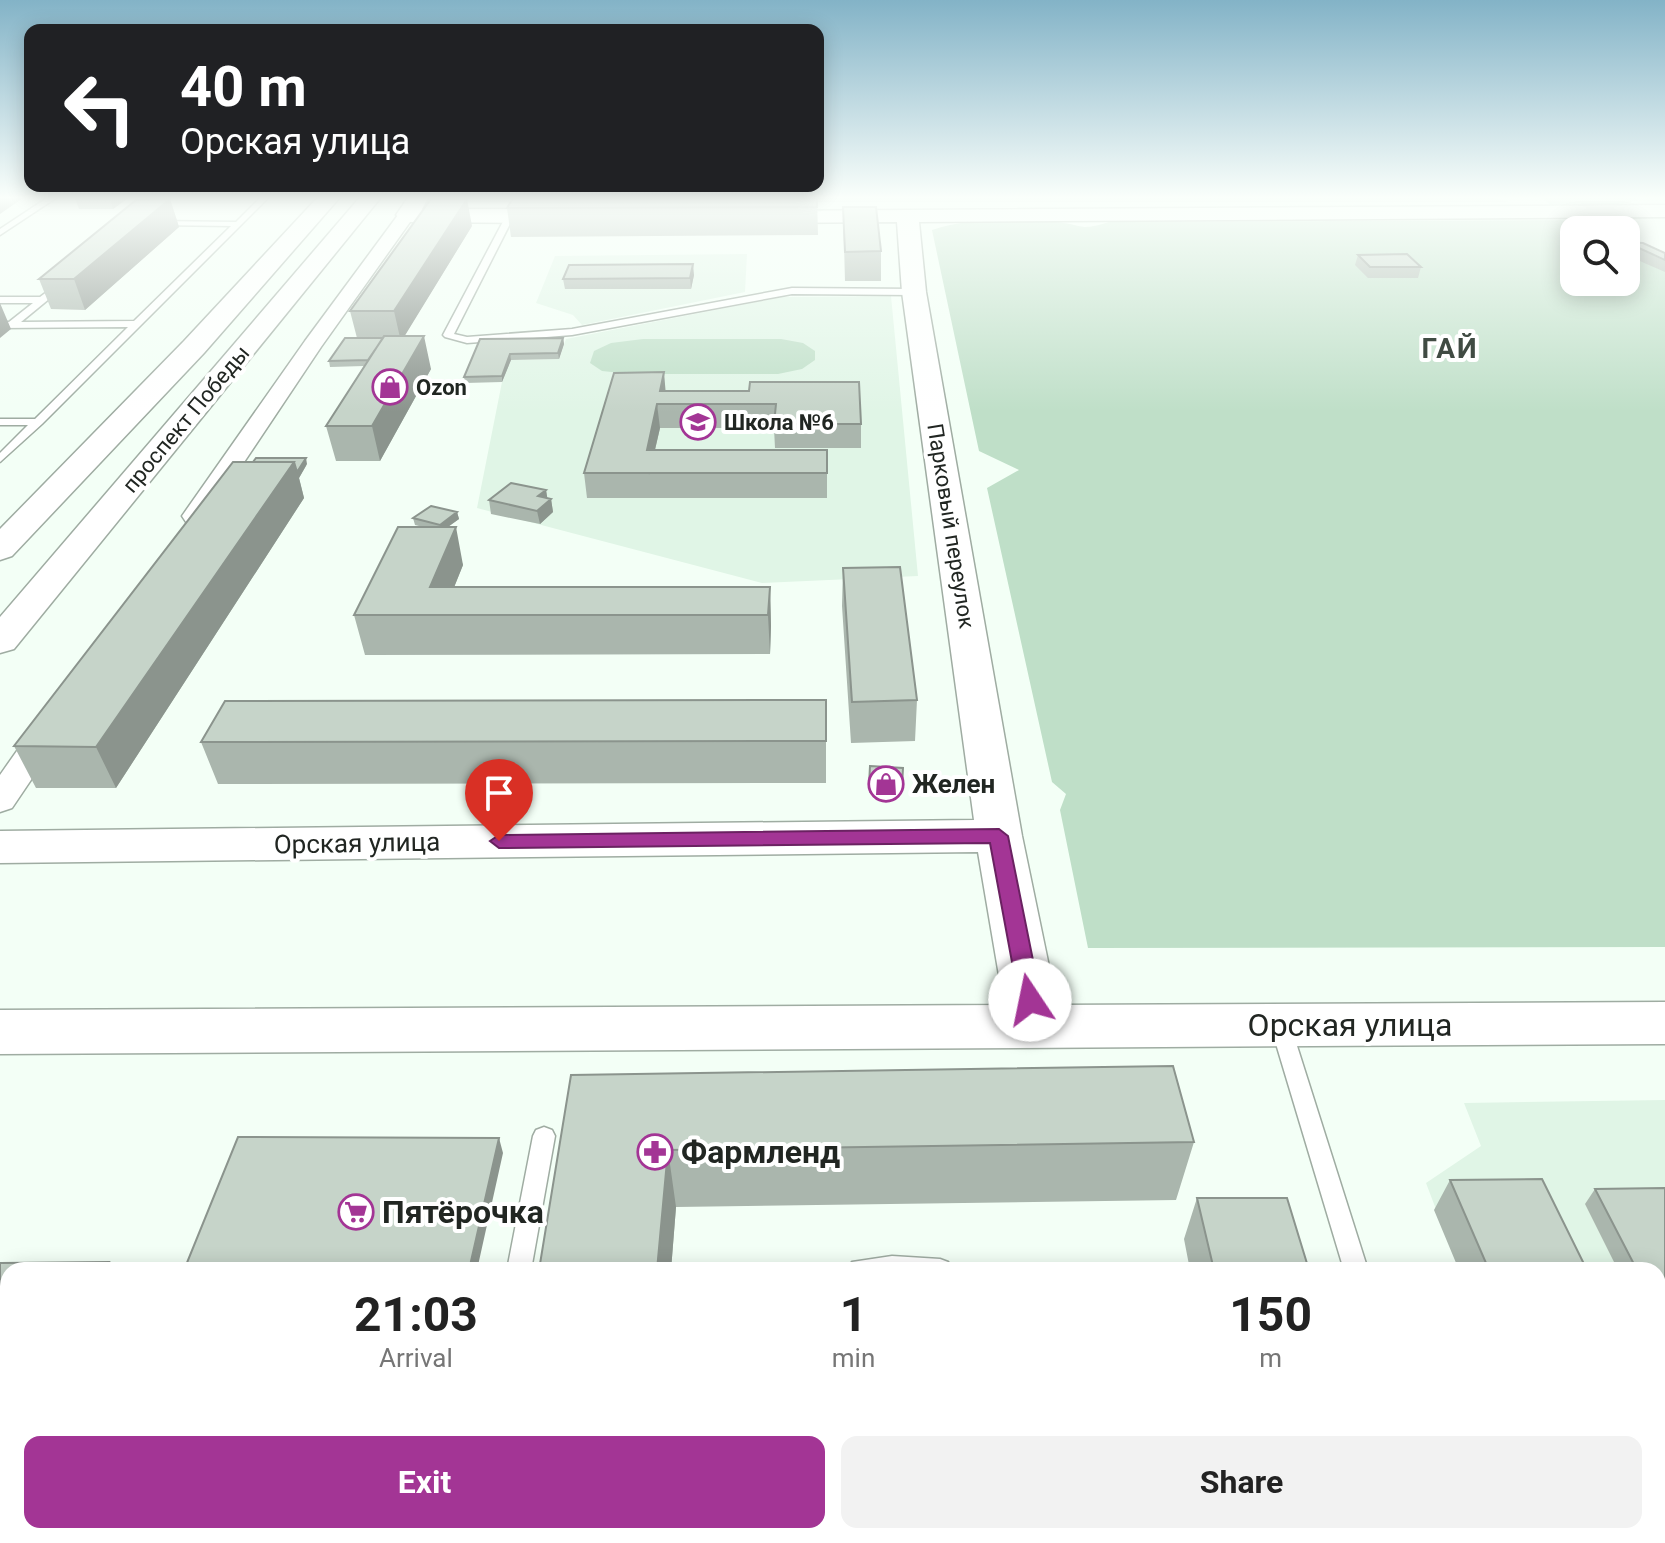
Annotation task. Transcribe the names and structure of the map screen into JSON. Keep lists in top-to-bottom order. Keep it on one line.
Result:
{"streets":{"main road":["проспект Победы","Парковый переулок","Орская улица"]},"crossings":[["Парковый переулок","Орская улица"]],"districts":["ГАЙ"],"places":{"shop":["Ozon","Желен"],"school or university":["Школа №6"],"pharmacy":["Фармленд"],"supermarket":["Пятёрочка"]},"page":{"turn":["40 m","Орская улица"],"eta":["21:03","Arrival","1","min","150","m"],"buttons":["Exit","Share"]}}
